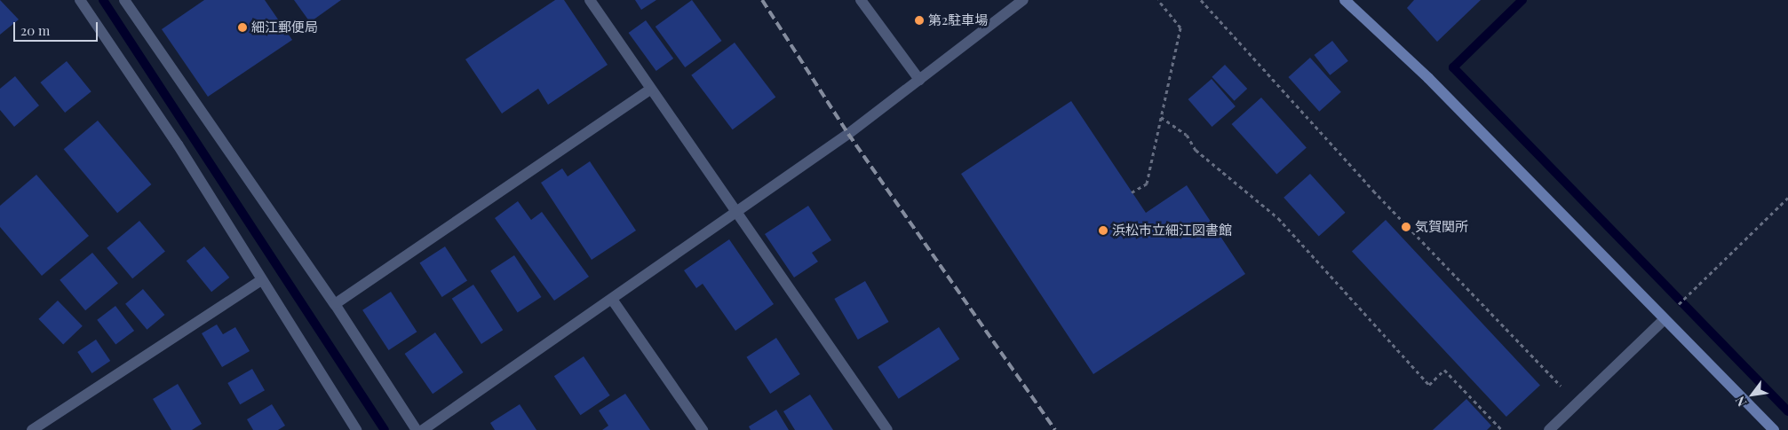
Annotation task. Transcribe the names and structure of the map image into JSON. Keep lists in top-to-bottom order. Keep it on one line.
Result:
{"places":["第2駐車場","細江郵便局","気賀関所","浜松市立細江図書館"],"scale_bar":"20 m","north":"bottom left"}
